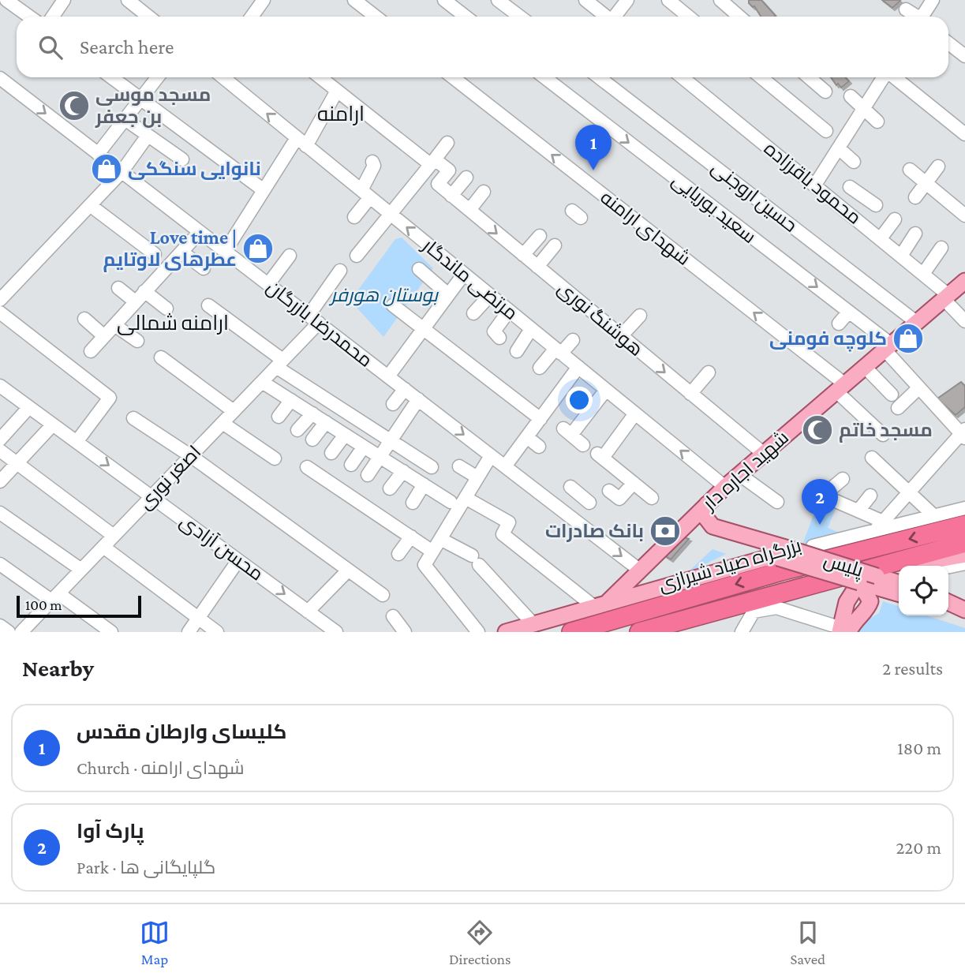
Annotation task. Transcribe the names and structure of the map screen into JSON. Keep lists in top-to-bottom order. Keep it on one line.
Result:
{"streets":{"highway":["بزرگراه صیاد شیرازی"],"main road":["شهید اجاره دار","پلیس"],"street":["محمود باقرزاده","حسین اروجنی","سعید بوریایی","شهدای ارامنه","مرتضی ماندگار","هوشنگ نوری","محمدرضا بازرگان","اصغر نوری","محسن آزادی"]},"crossings":[["محمود باقرزاده","شهید اجاره دار"],["حسین اروجنی","شهید اجاره دار"],["سعید بوریایی","شهید اجاره دار"],["شهدای ارامنه","شهید اجاره دار"],["مرتضی ماندگار","شهید اجاره دار"],["هوشنگ نوری","شهید اجاره دار"],["محمدرضا بازرگان","شهید اجاره دار"],["محمدرضا بازرگان","اصغر نوری"],["شهید اجاره دار","پلیس"],["اصغر نوری","محسن آزادی"]],"one_way":["سعید بوریایی","شهدای ارامنه"],"districts":["ارامنه","ارامنه شمالی"],"parks":["بوستان هورفر"],"places":{"mosque":["مسجد موسی بن جعفر","مسجد خاتم"],"shop":["نانوایی سنگکی","Love time | عطرهای لاوتایم","کلوچه فومنی"],"bank":["بانک صادرات"]},"scale_bar":"100 m","page":{"search":"Search here","pins":["1","2"],"scale":"100 m","heading":["Nearby","2 results"],"list":[{"mark":"1","name":"کلیسای وارطان مقدس","note":"Church · شهدای ارامنه","value":"180 m"},{"mark":"2","name":"پارک آوا","note":"Park · گلپایگانی ها","value":"220 m"}],"nav":["Map","Directions","Saved"]}}
